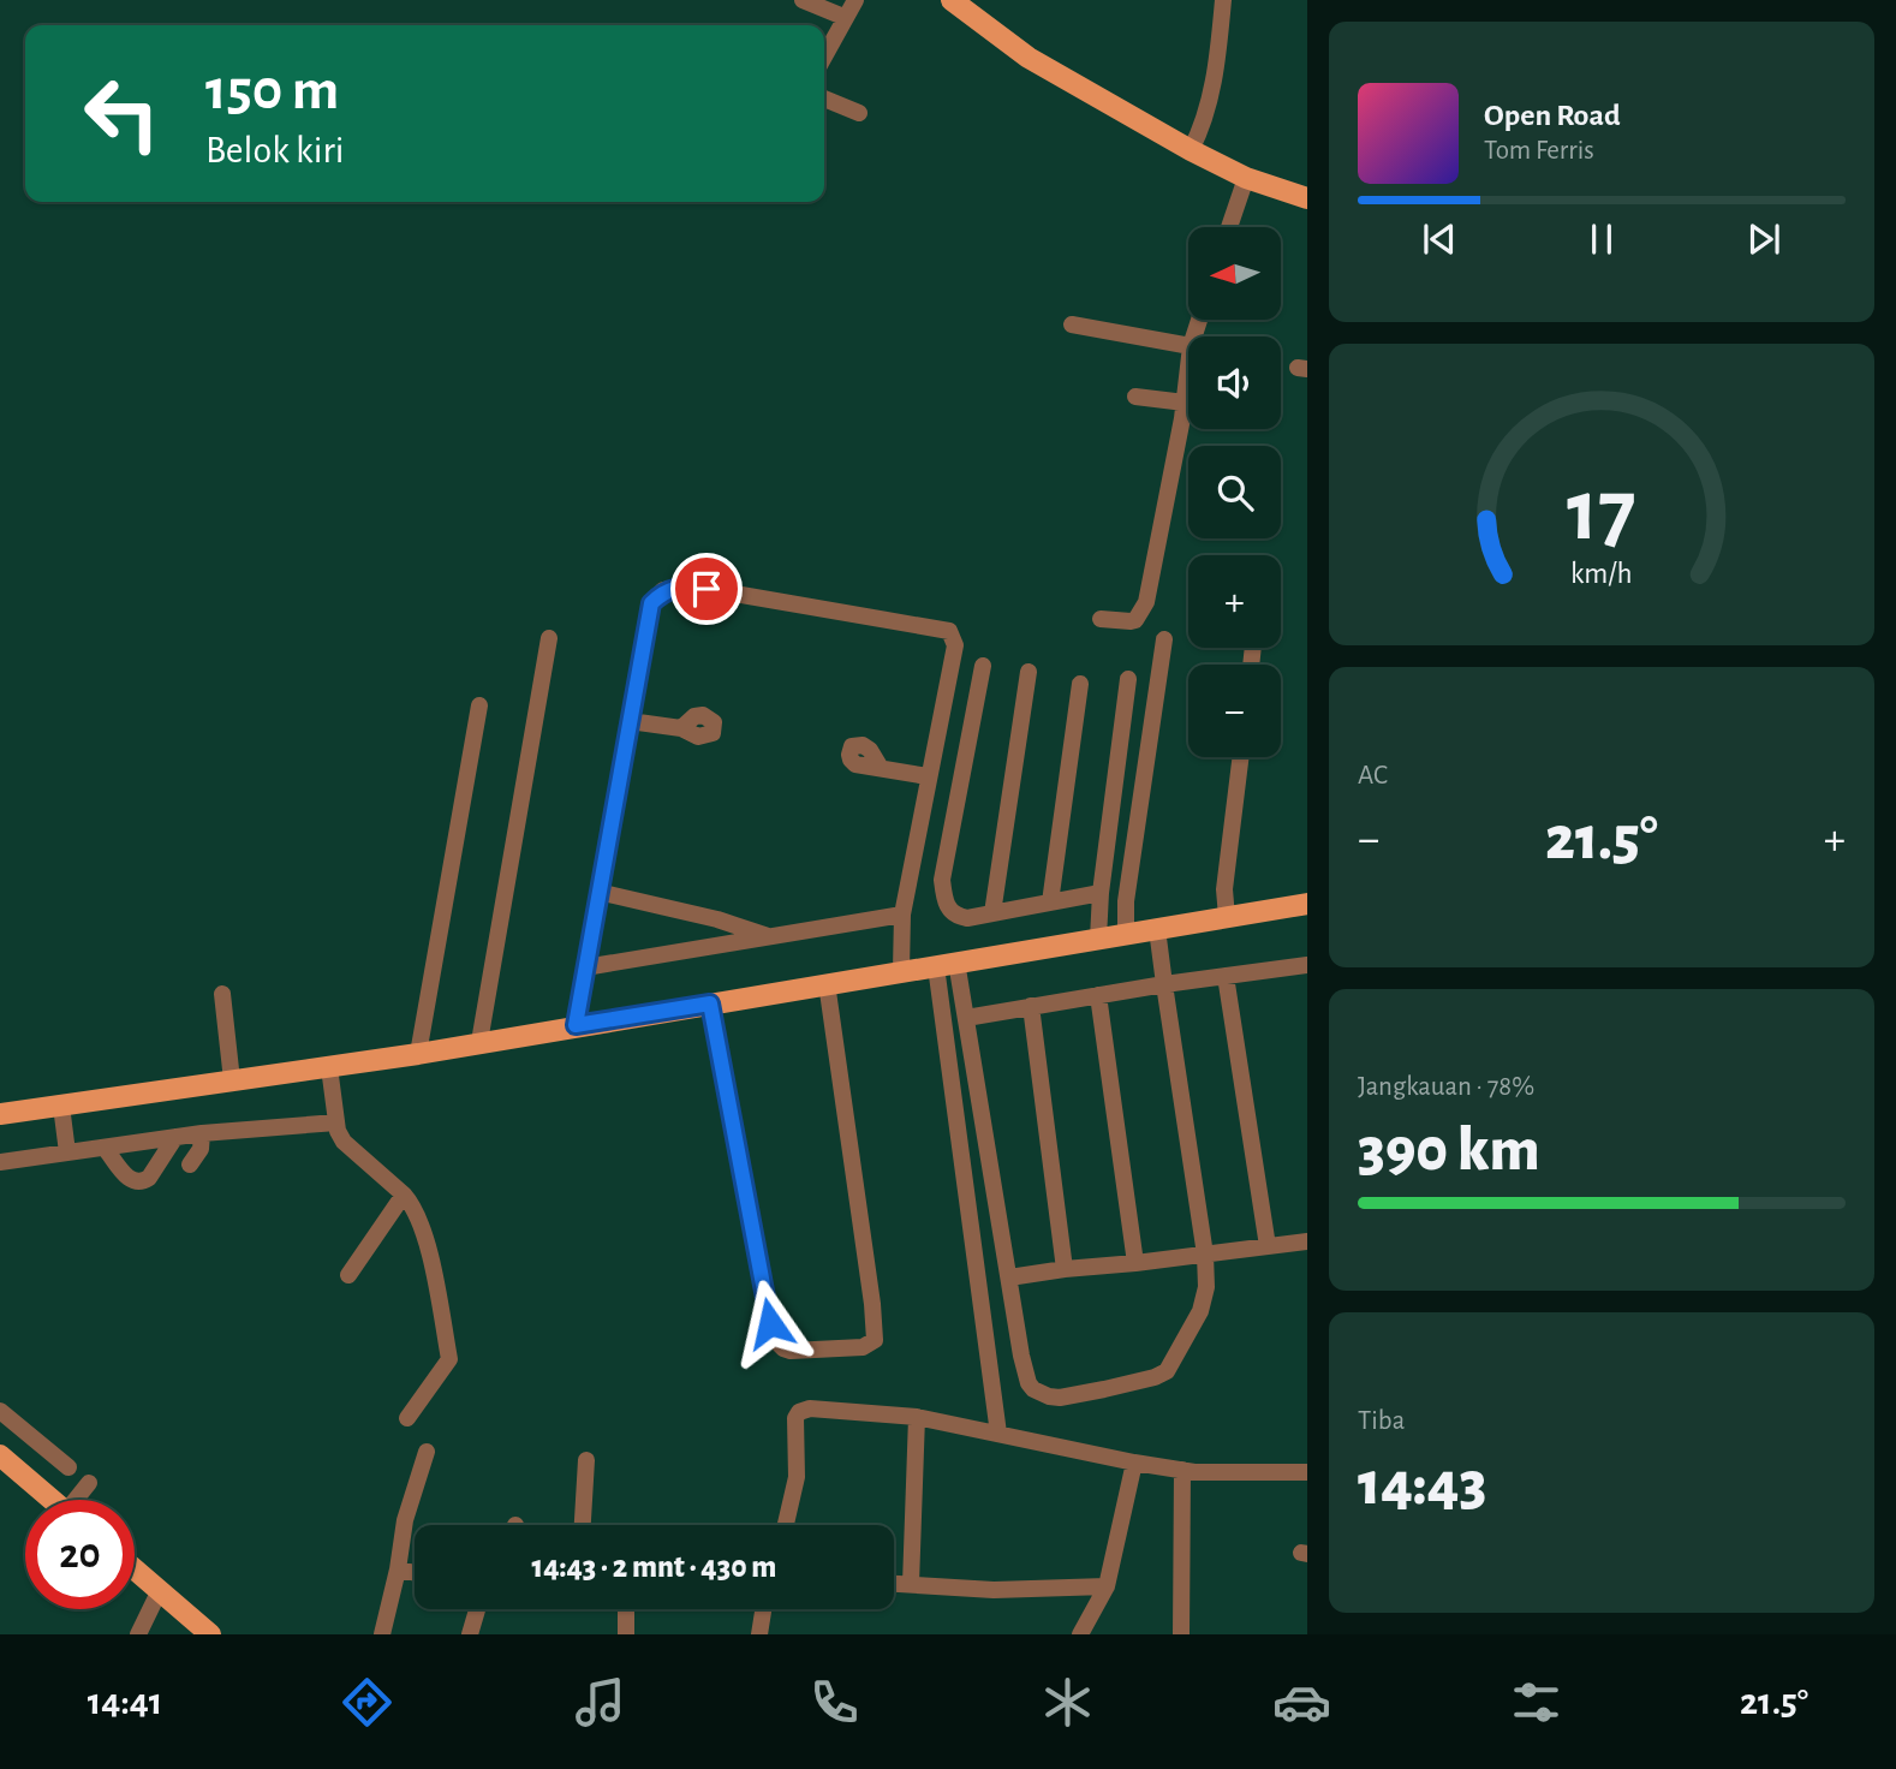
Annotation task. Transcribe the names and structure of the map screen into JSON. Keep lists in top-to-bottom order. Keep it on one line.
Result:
{"north":"left","page":{"turn":["150 m","Belok kiri"],"song":["Open Road","Tom Ferris"],"map_buttons":["+","−"],"tile":["AC",["Jangkauan · 78%","390 km"],["Tiba","14:43"]],"heat":["−","21.5°","+"],"limit":"20","trip":"14:43 · 2 mnt · 430 m","tabs":["14:41","21.5°"],"gauge":["17","km/h"]}}
